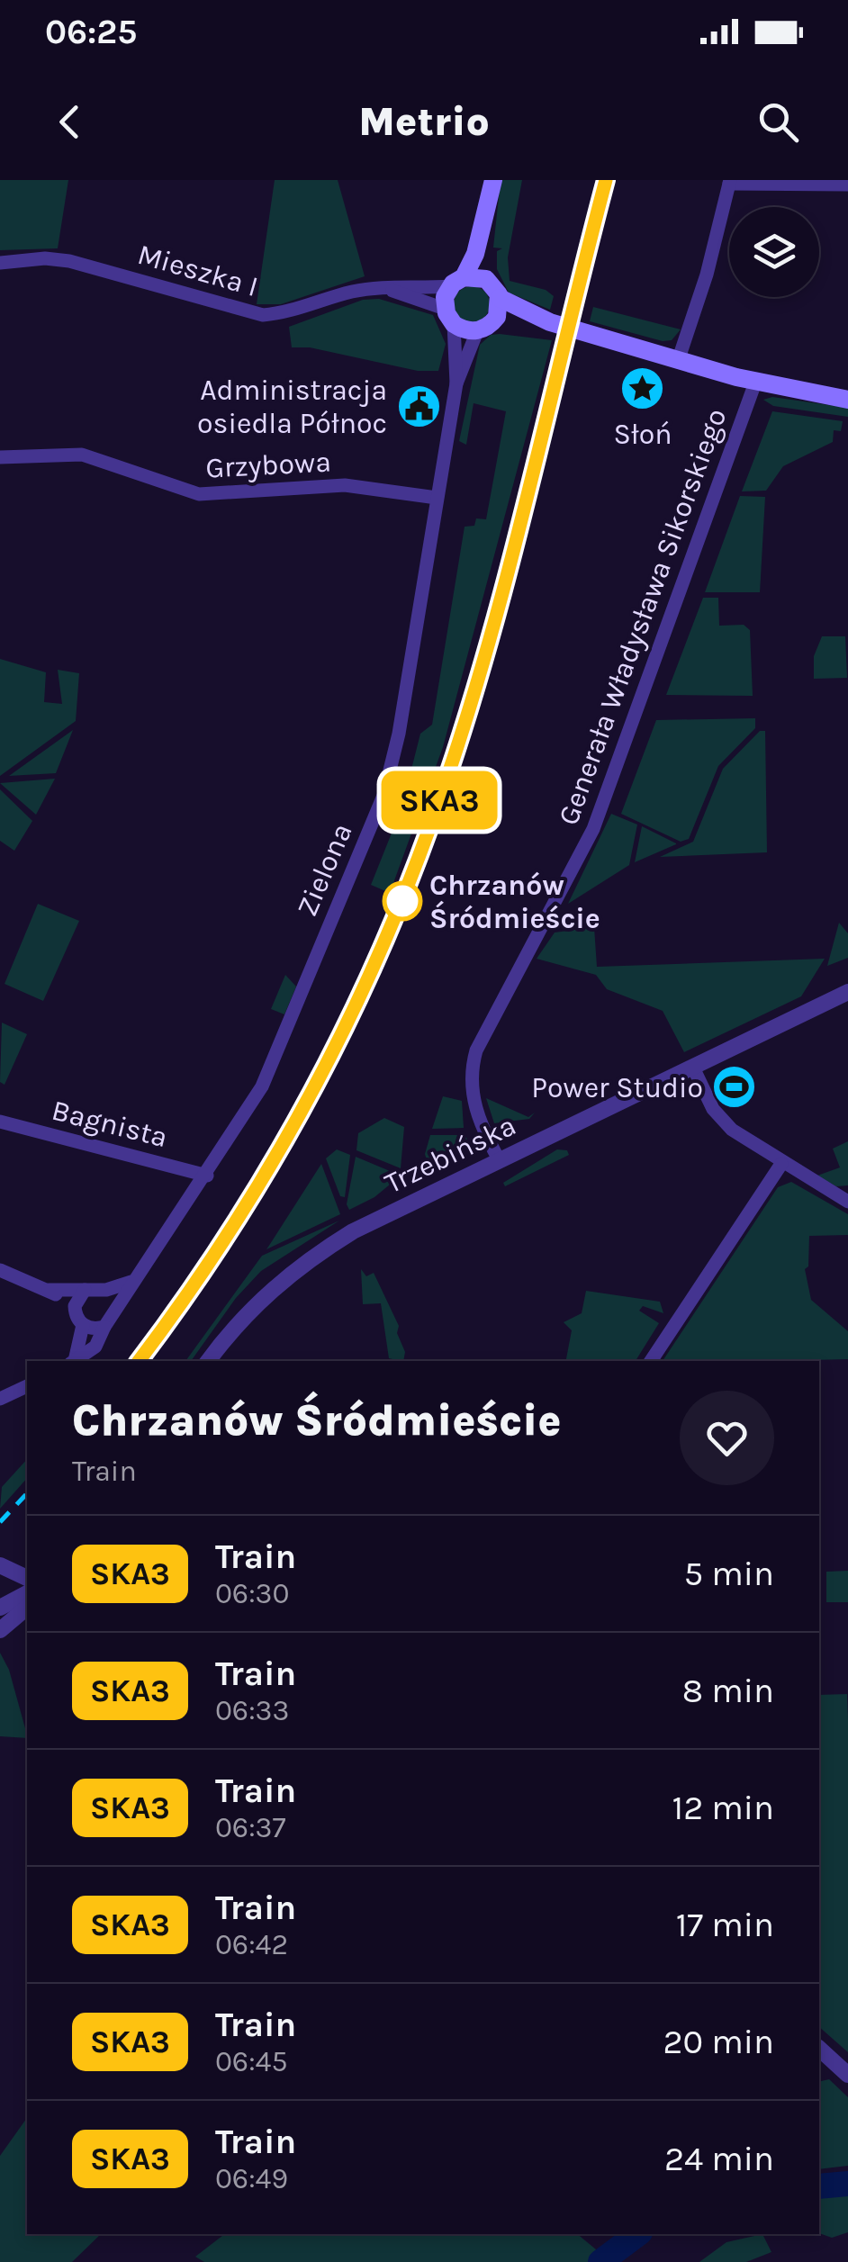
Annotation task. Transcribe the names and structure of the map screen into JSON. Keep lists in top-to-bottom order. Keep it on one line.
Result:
{"streets":{"main road":["Generała Władysława Sikorskiego"],"street":["Mieszka I","Grzybowa","Zielona","Bagnista","Trzebińska"]},"crossings":[["Mieszka I","Generała Władysława Sikorskiego"],["Mieszka I","Zielona"],["Grzybowa","Zielona"],["Generała Władysława Sikorskiego","Zielona"],["Generała Władysława Sikorskiego","Trzebińska"],["Zielona","Bagnista"]],"places":{"place":["Słoń"],"public building":["Administracja osiedla Północ"],"other":["Chrzanów Śródmieście"],"sports":["Power Studio"]},"page":{"status":"06:25","header":"Metrio","on_map":"SKA3","heading":["Chrzanów Śródmieście","Train"],"list":[{"mark":"SKA3","name":"Train","note":"06:30","value":"5 min"},{"mark":"SKA3","name":"Train","note":"06:33","value":"8 min"},{"mark":"SKA3","name":"Train","note":"06:37","value":"12 min"},{"mark":"SKA3","name":"Train","note":"06:42","value":"17 min"},{"mark":"SKA3","name":"Train","note":"06:45","value":"20 min"},{"mark":"SKA3","name":"Train","note":"06:49","value":"24 min"}]}}
